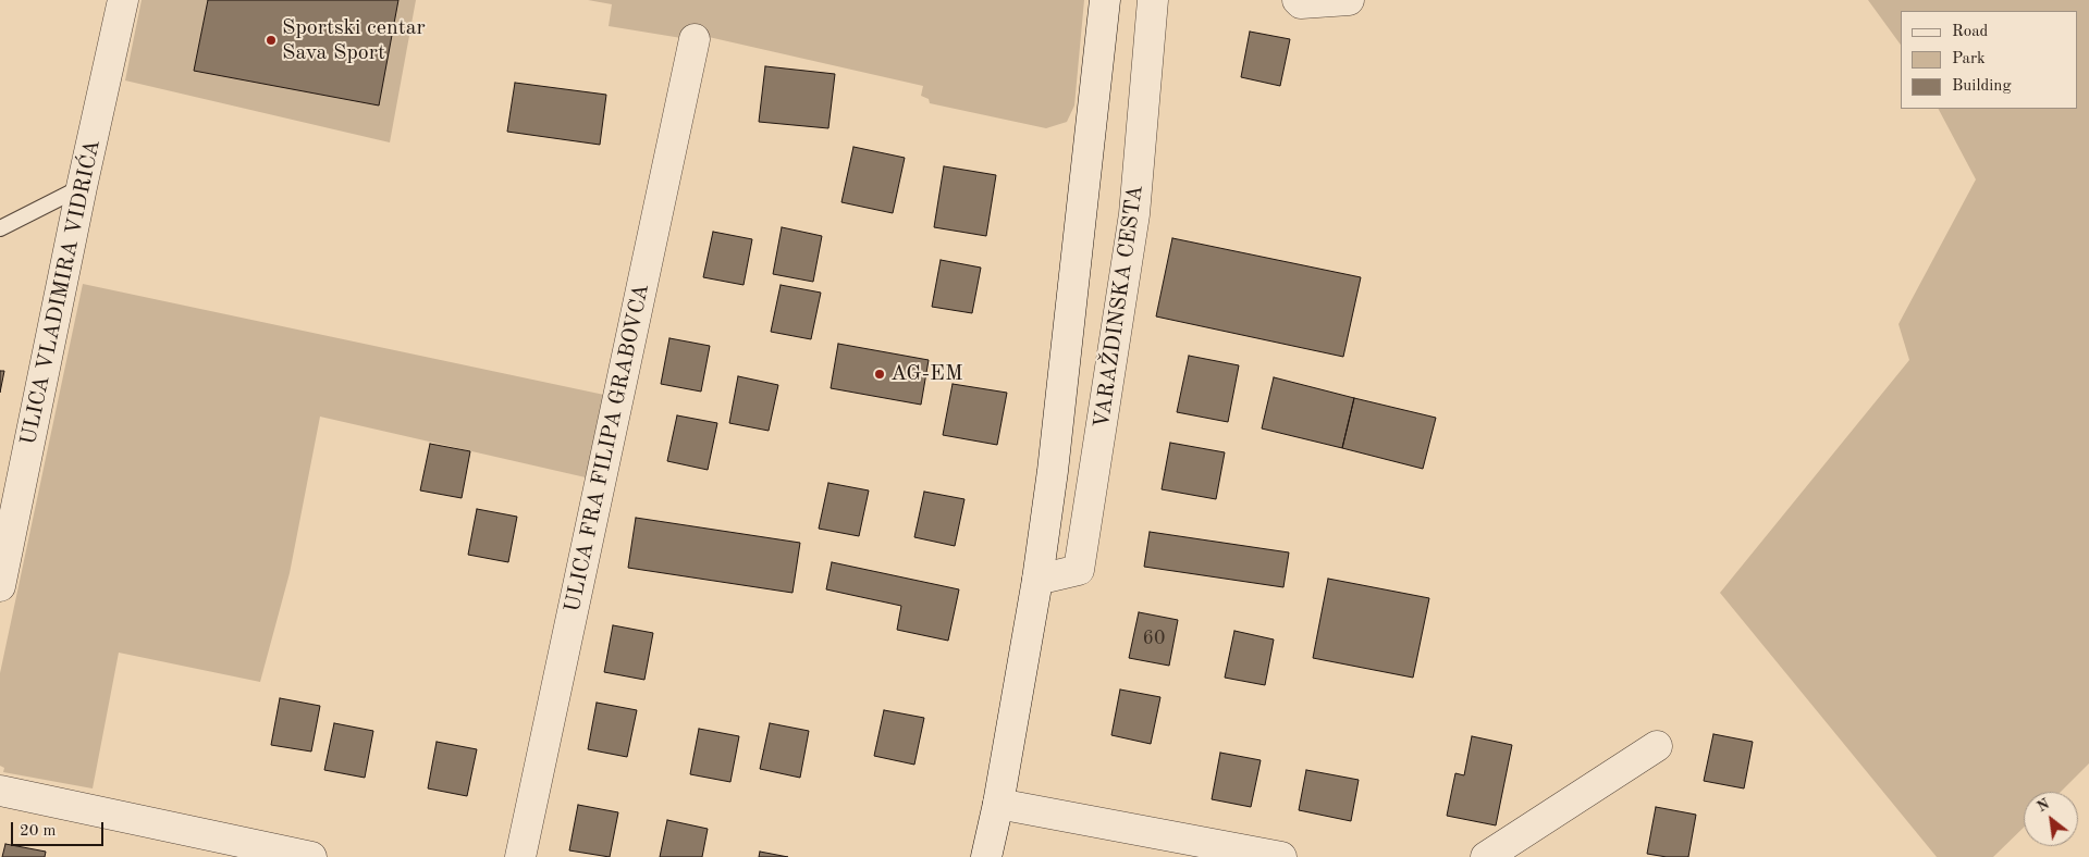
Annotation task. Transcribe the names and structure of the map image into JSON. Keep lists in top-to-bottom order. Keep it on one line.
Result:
{"streets":{"street":["ULICA VLADIMIRA VIDRIĆA","VARAŽDINSKA CESTA","ULICA FRA FILIPA GRABOVCA"]},"places":["Sportski centar Sava Sport","AG-EM"],"house_numbers":["60"],"legend":["Road","Park","Building"],"scale_bar":"20 m","north":"top left"}
